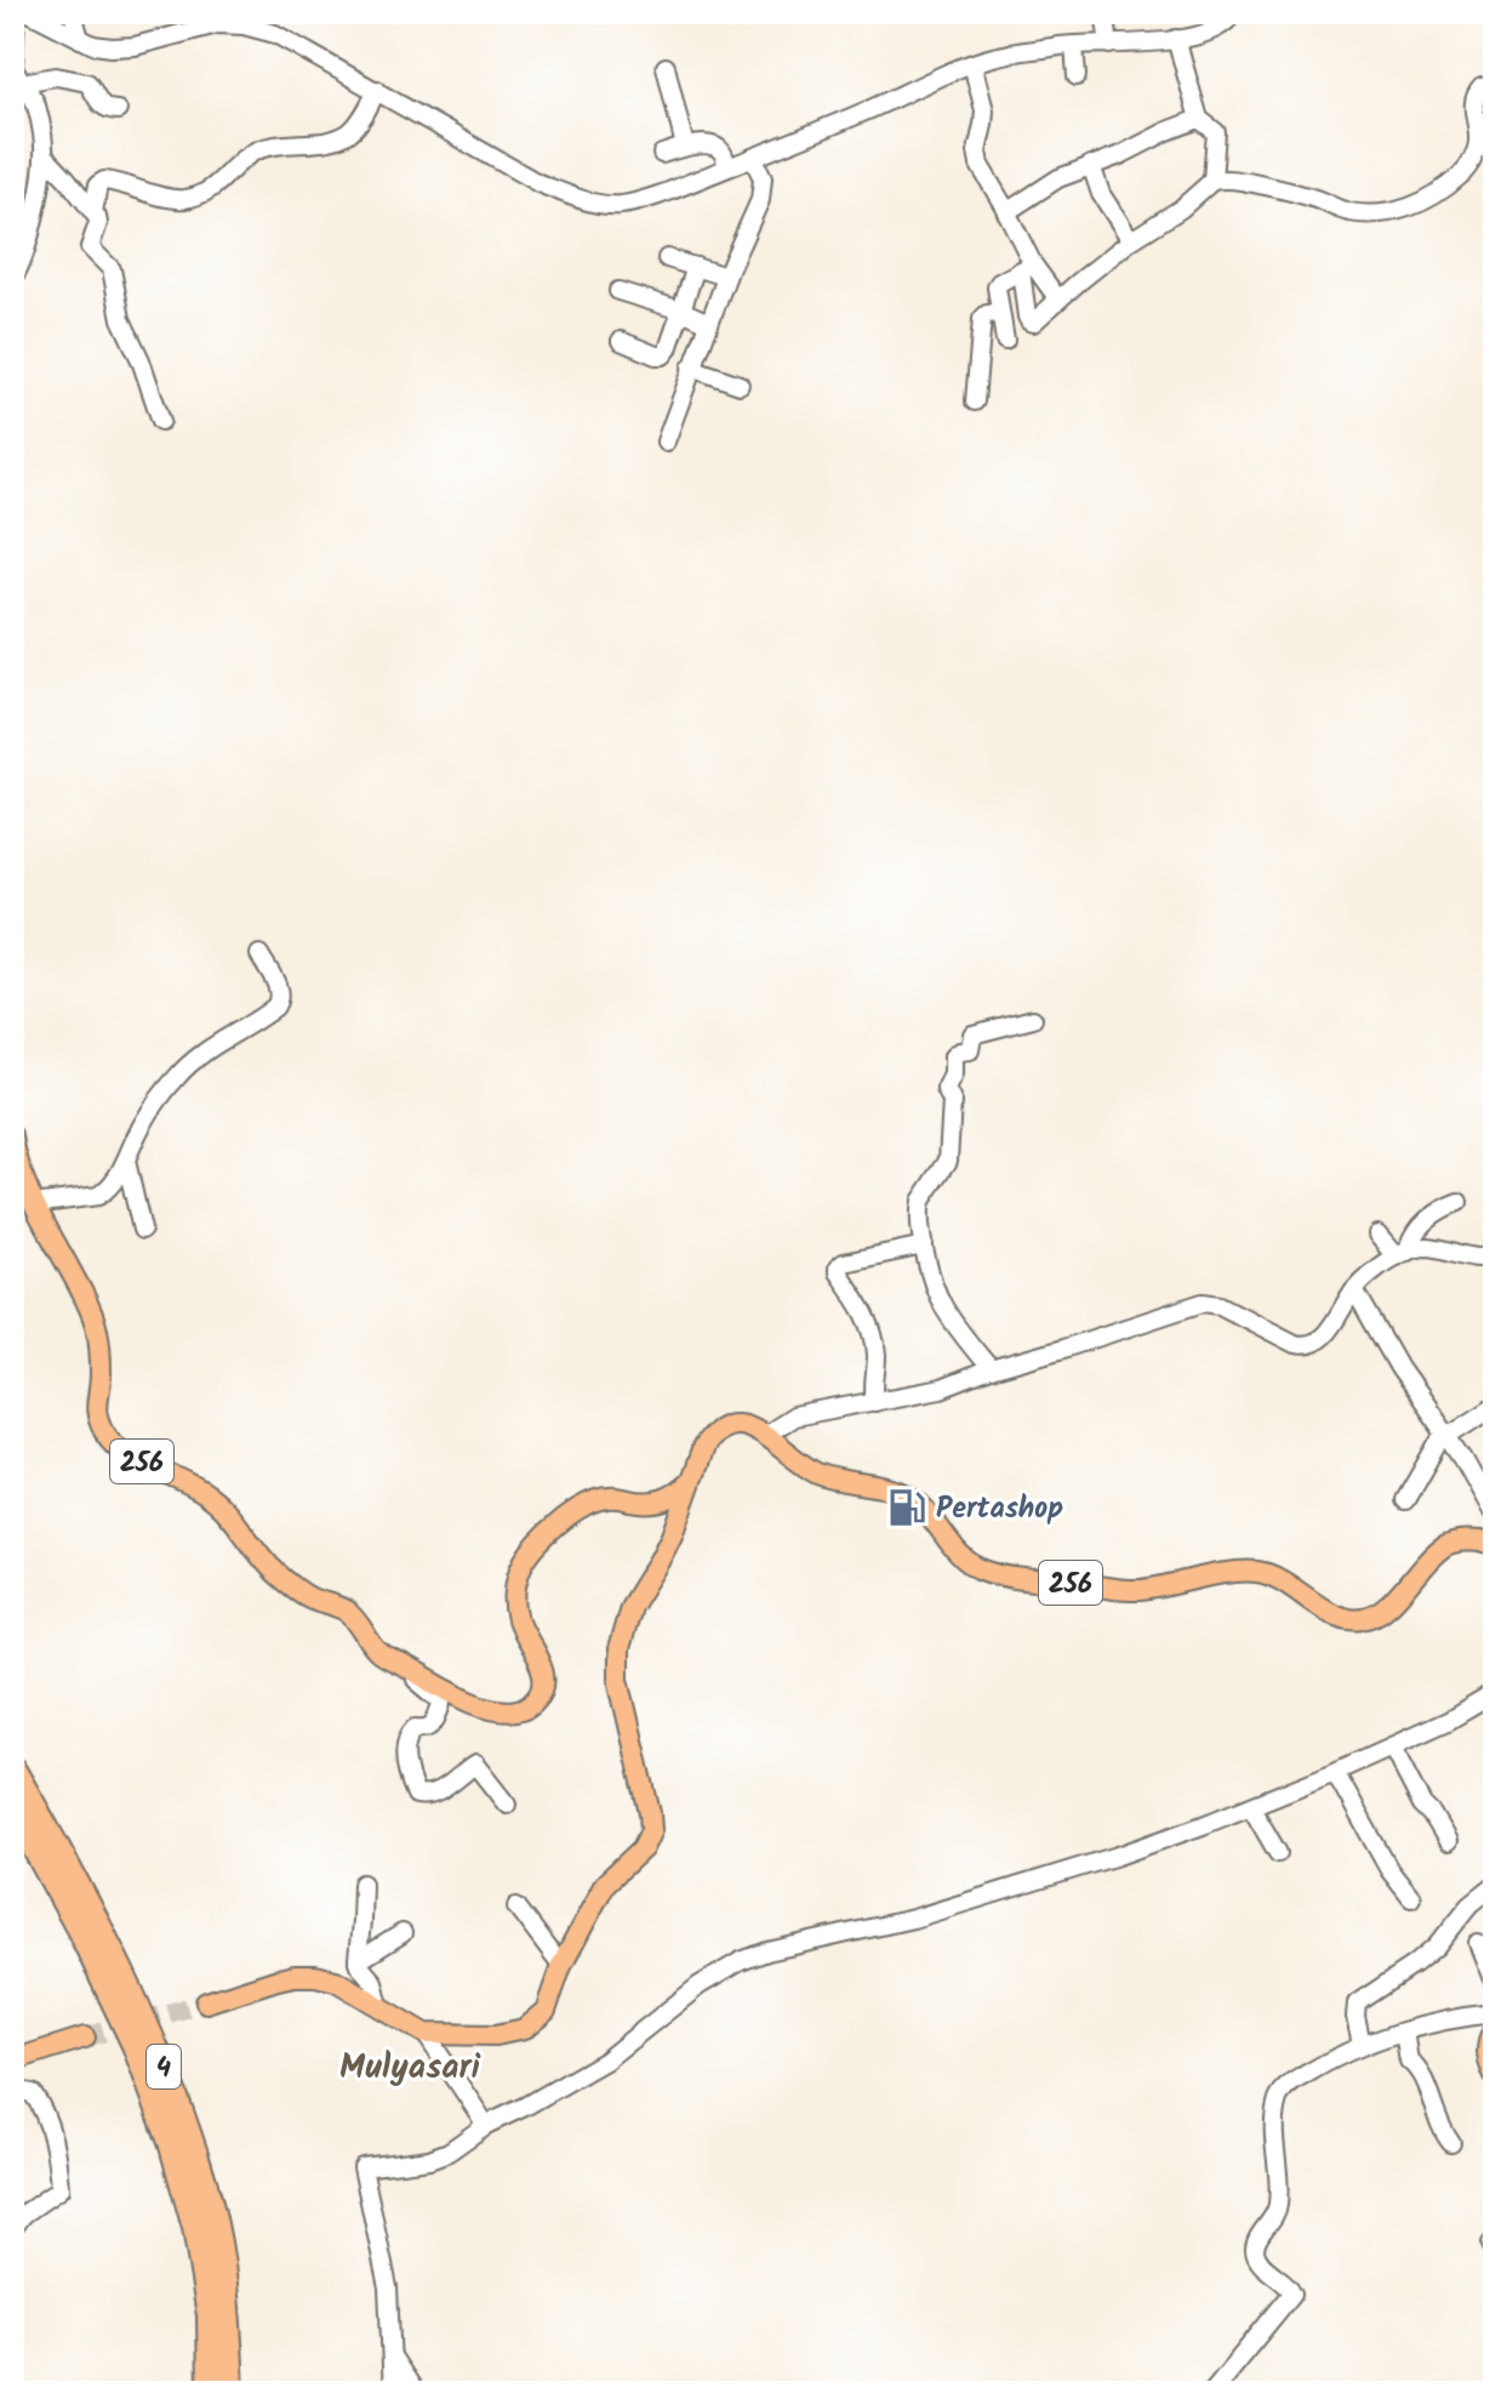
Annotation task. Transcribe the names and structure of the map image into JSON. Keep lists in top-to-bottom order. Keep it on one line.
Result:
{"streets":{"highway":["4"],"main road":["256"]},"districts":["Mulyasari"],"places":{"fuel station":["Pertashop"]}}
